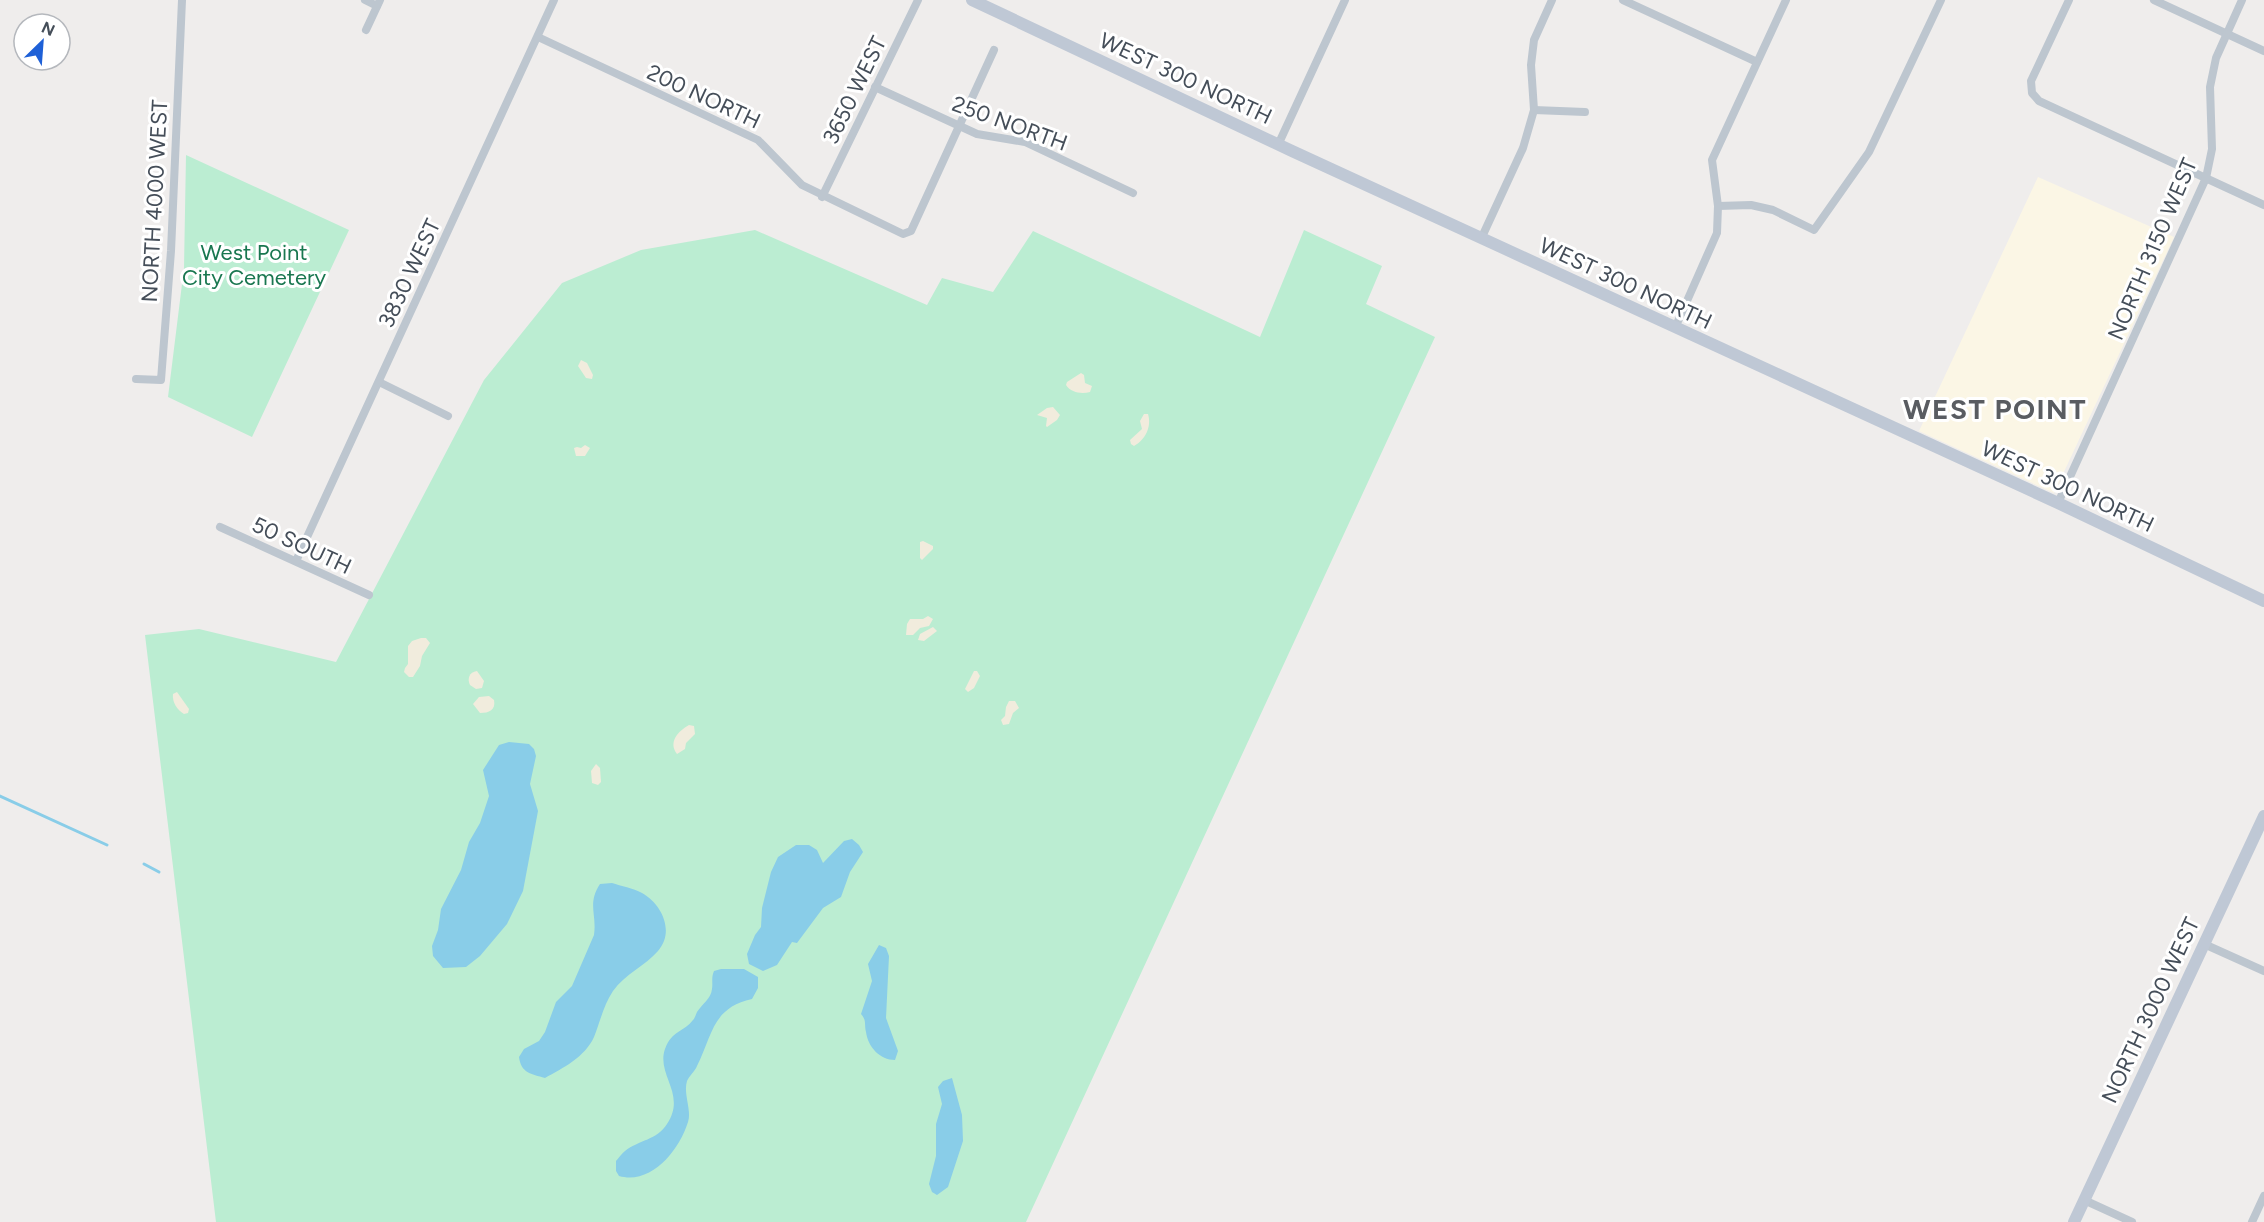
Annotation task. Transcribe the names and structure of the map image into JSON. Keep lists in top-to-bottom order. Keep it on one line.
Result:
{"streets":{"main road":["WEST 300 NORTH","NORTH 3000 WEST"],"street":["3650 WEST","200 NORTH","250 NORTH","NORTH 4000 WEST","NORTH 3150 WEST","3830 WEST","50 SOUTH"]},"crossings":[["WEST 300 NORTH","NORTH 3150 WEST"],["3650 WEST","200 NORTH"],["3650 WEST","250 NORTH"],["200 NORTH","250 NORTH"],["200 NORTH","3830 WEST"],["3830 WEST","50 SOUTH"]],"districts":["WEST POINT"],"parks":["West Point City Cemetery"],"north":"top right"}
